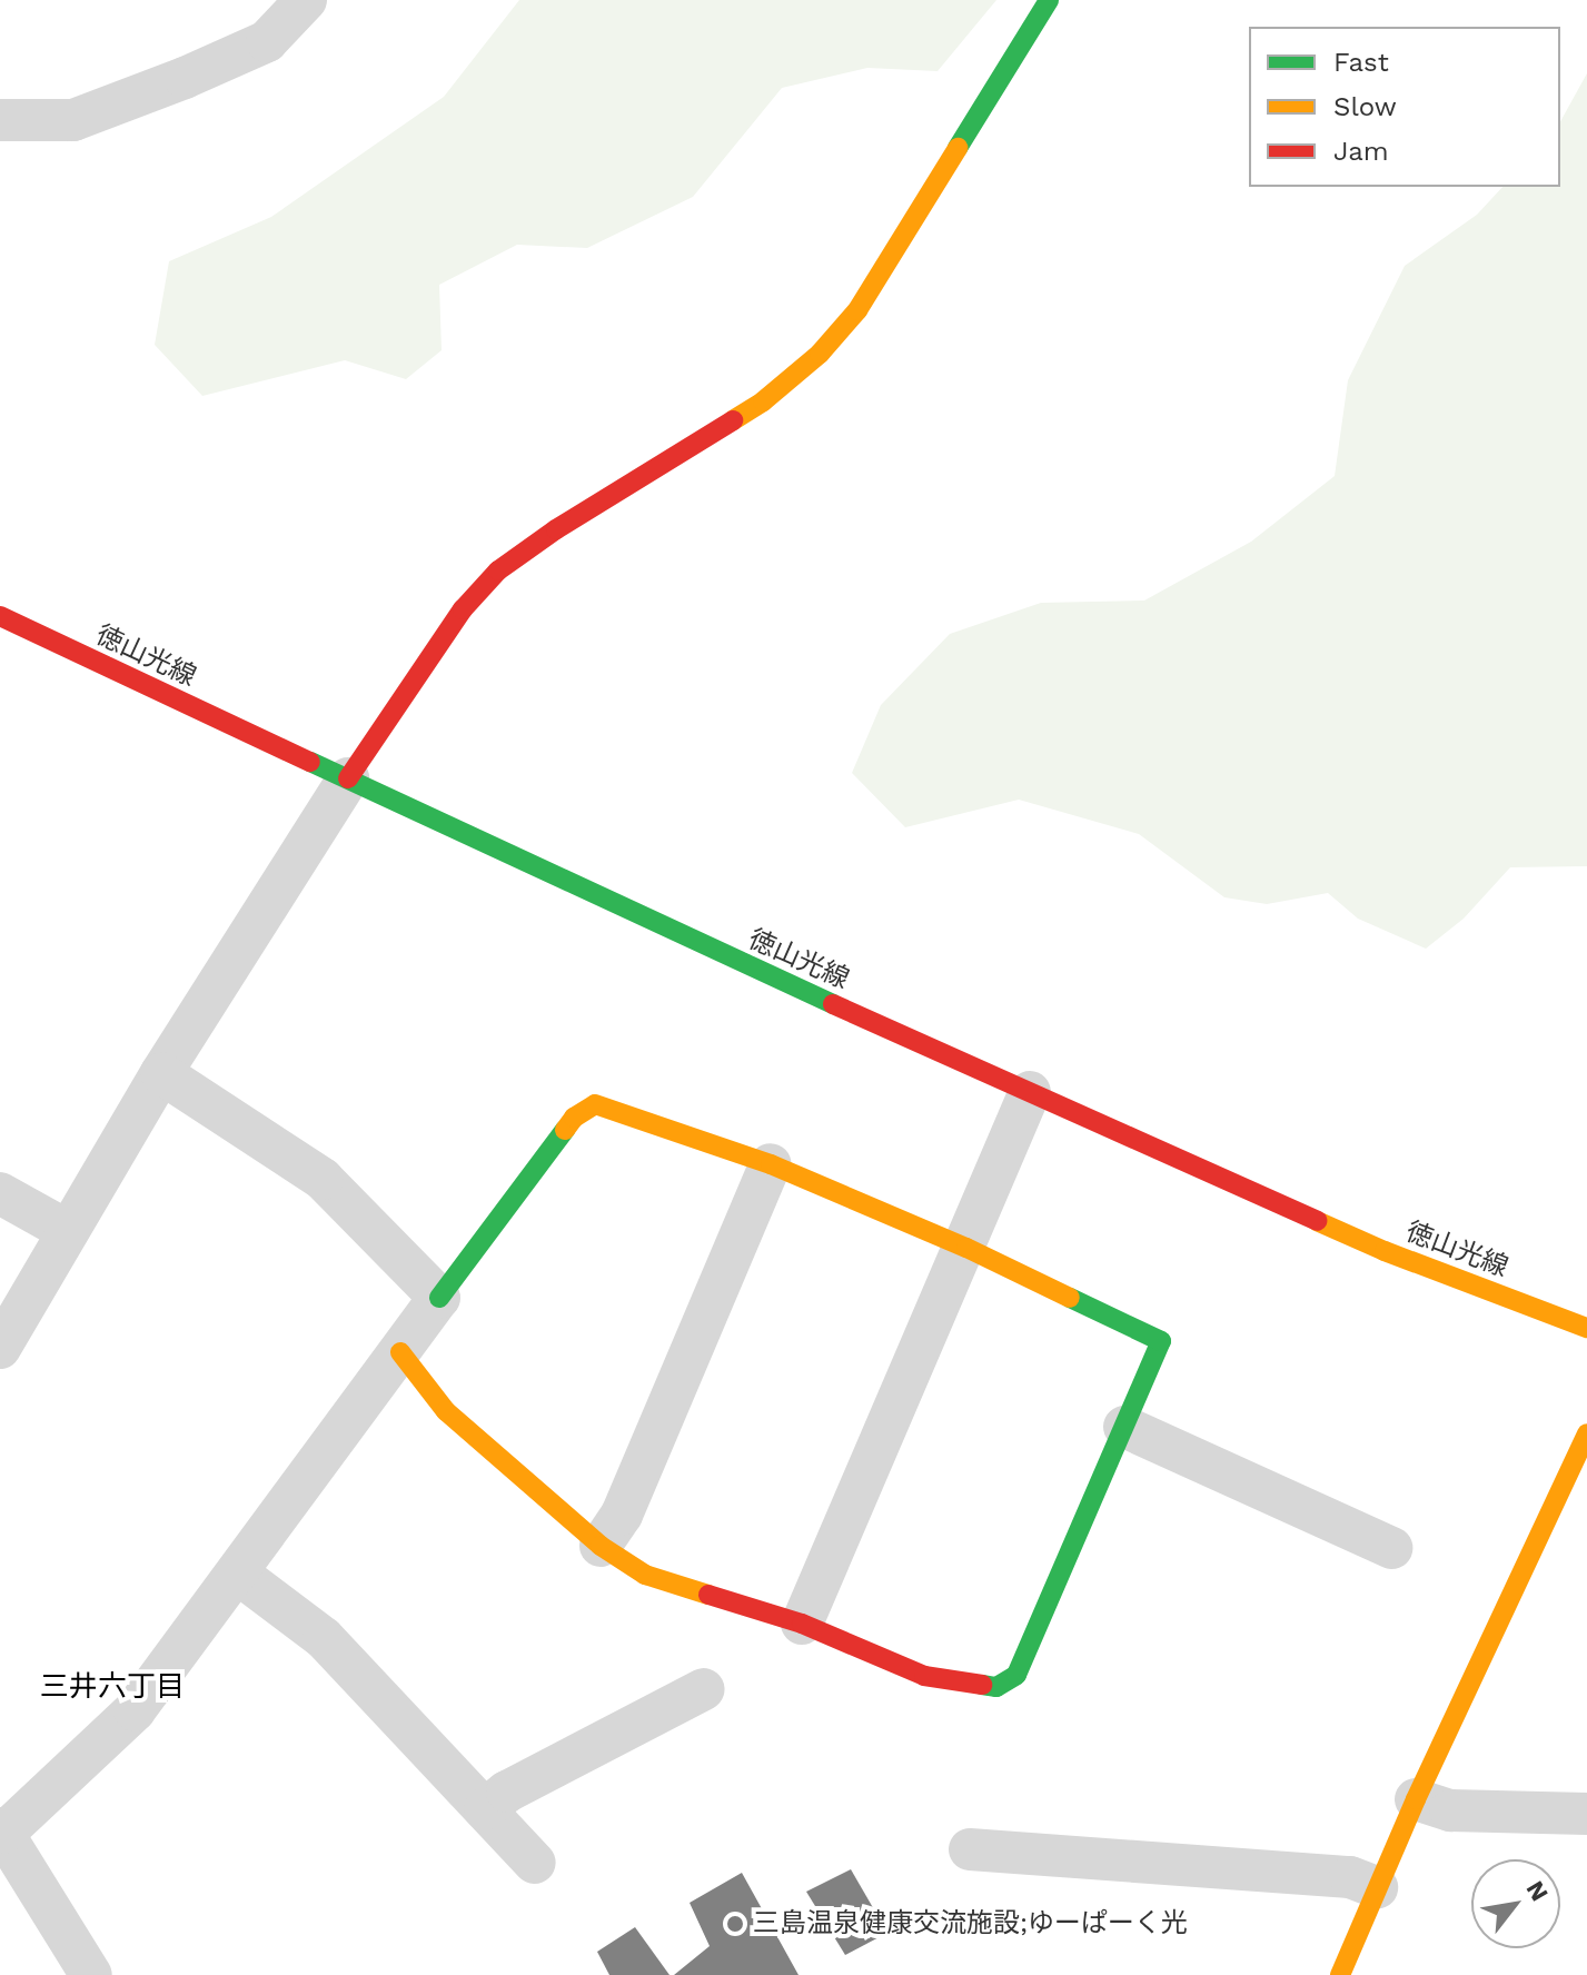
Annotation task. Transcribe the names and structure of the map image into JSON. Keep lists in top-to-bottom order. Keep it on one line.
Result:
{"streets":{"street":["徳山光線"]},"districts":["三井六丁目"],"places":["三島温泉健康交流施設;ゆーぱーく光"],"legend":["Fast","Slow","Jam"],"north":"top right"}
